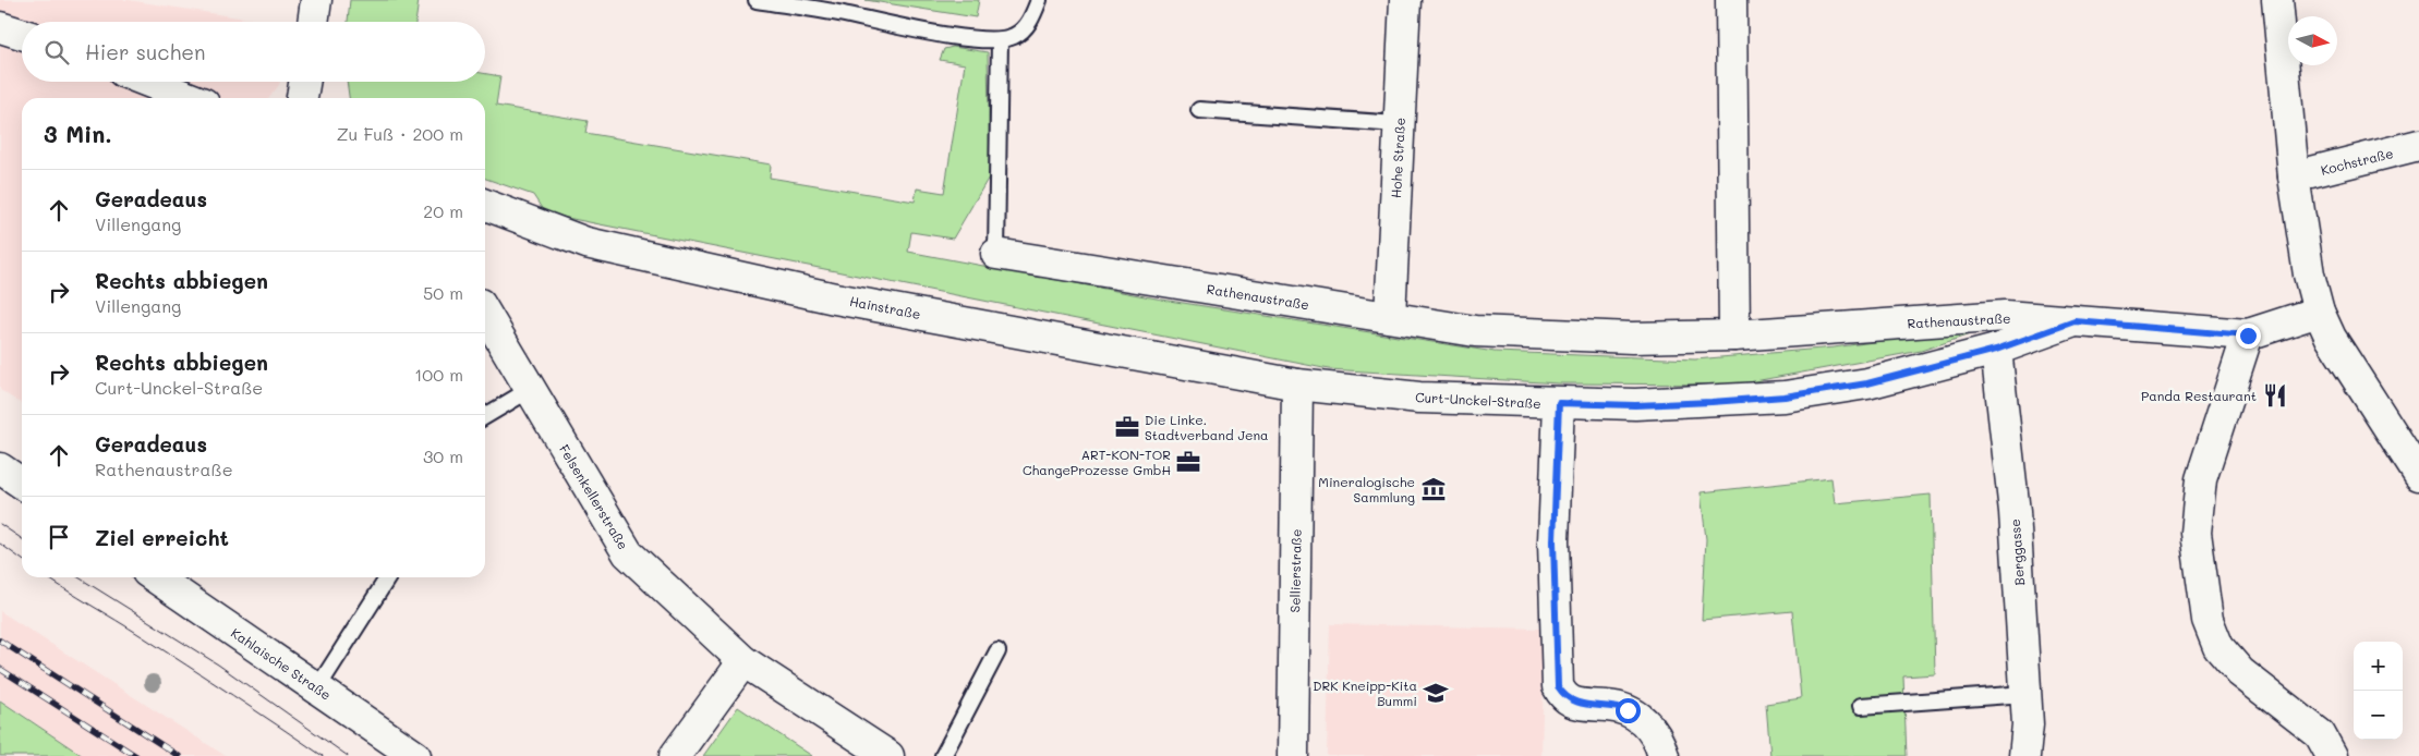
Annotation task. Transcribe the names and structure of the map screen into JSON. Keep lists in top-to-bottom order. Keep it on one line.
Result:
{"streets":{"street":["Hohe Straße","Kochstraße","Rathenaustraße","Hainstraße","Curt-Unckel-Straße","Felsenkellerstraße","Berggasse","Sellierstraße","Kahlaische Straße"]},"crossings":[["Hohe Straße","Rathenaustraße"],["Rathenaustraße","Curt-Unckel-Straße"],["Hainstraße","Curt-Unckel-Straße"],["Hainstraße","Sellierstraße"],["Curt-Unckel-Straße","Berggasse"],["Curt-Unckel-Straße","Sellierstraße"]],"places":{"restaurant":["Panda Restaurant"],"office":["Die Linke. Stadtverband Jena","ART-KON-TOR ChangeProzesse GmbH"],"museum":["Mineralogische Sammlung"],"school or university":["DRK Kneipp-Kita Bummi"]},"north":"right","page":{"search":"Hier suchen","heading":["3 Min.","Zu Fuß · 200 m"],"list":[["Geradeaus","Villengang","20 m"],["Rechts abbiegen","Villengang","50 m"],["Rechts abbiegen","Curt-Unckel-Straße","100 m"],["Geradeaus","Rathenaustraße","30 m"],"Ziel erreicht"],"map_buttons":["+","−"]}}
